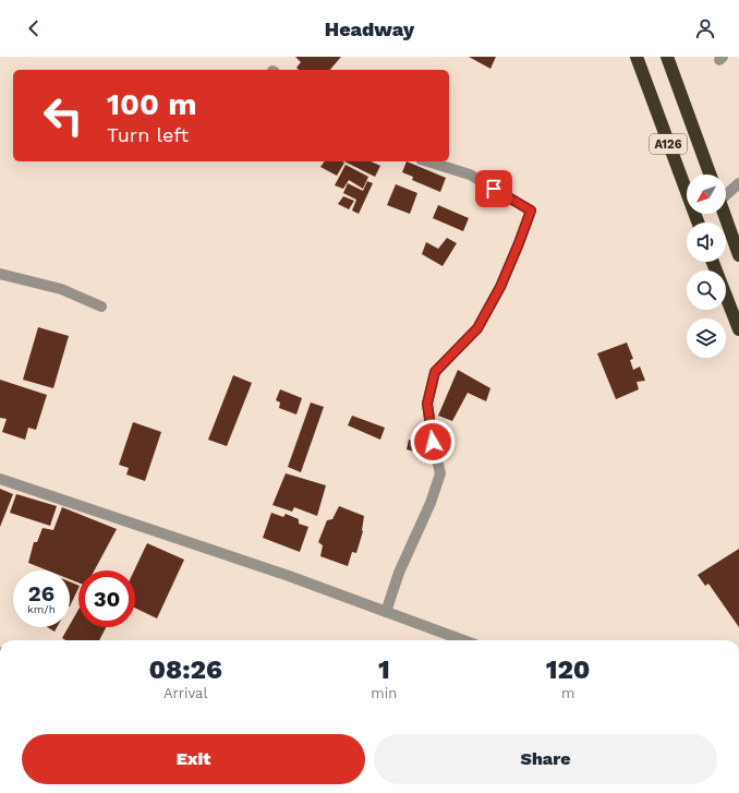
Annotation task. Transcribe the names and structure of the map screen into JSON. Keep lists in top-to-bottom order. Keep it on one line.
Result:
{"streets":{"highway":["A126"]},"north":"bottom left","page":{"header":"Headway","turn":["100 m","Turn left"],"speed":"26 km/h","limit":"30","eta":["08:26","Arrival","1","min","120","m"],"buttons":["Exit","Share"]}}
